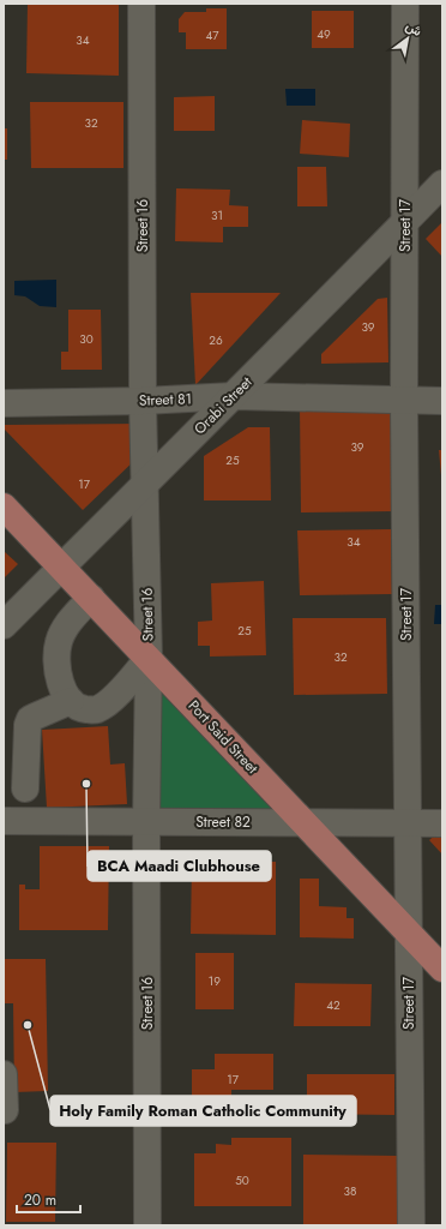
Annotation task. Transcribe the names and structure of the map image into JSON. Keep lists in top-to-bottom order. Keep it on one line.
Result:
{"streets":{"main road":["Port Said Street"],"street":["Street 16","Street 17","Street 81","Orabi Street","Street 82"]},"crossings":[["Street 16","Street 81"],["Street 16","Orabi Street"],["Street 16","Port Said Street"],["Street 16","Street 82"],["Street 17","Street 81"],["Street 17","Orabi Street"],["Street 17","Port Said Street"],["Street 17","Street 82"],["Street 81","Orabi Street"],["Orabi Street","Port Said Street"],["Port Said Street","Street 82"]],"places":["BCA Maadi Clubhouse","Holy Family Roman Catholic Community"],"house_numbers":["49","47","34","32","31","39","30","26","39","25","17","34","25","32","19","42","17","50","38"],"scale_bar":"20 m","north":"top right"}
